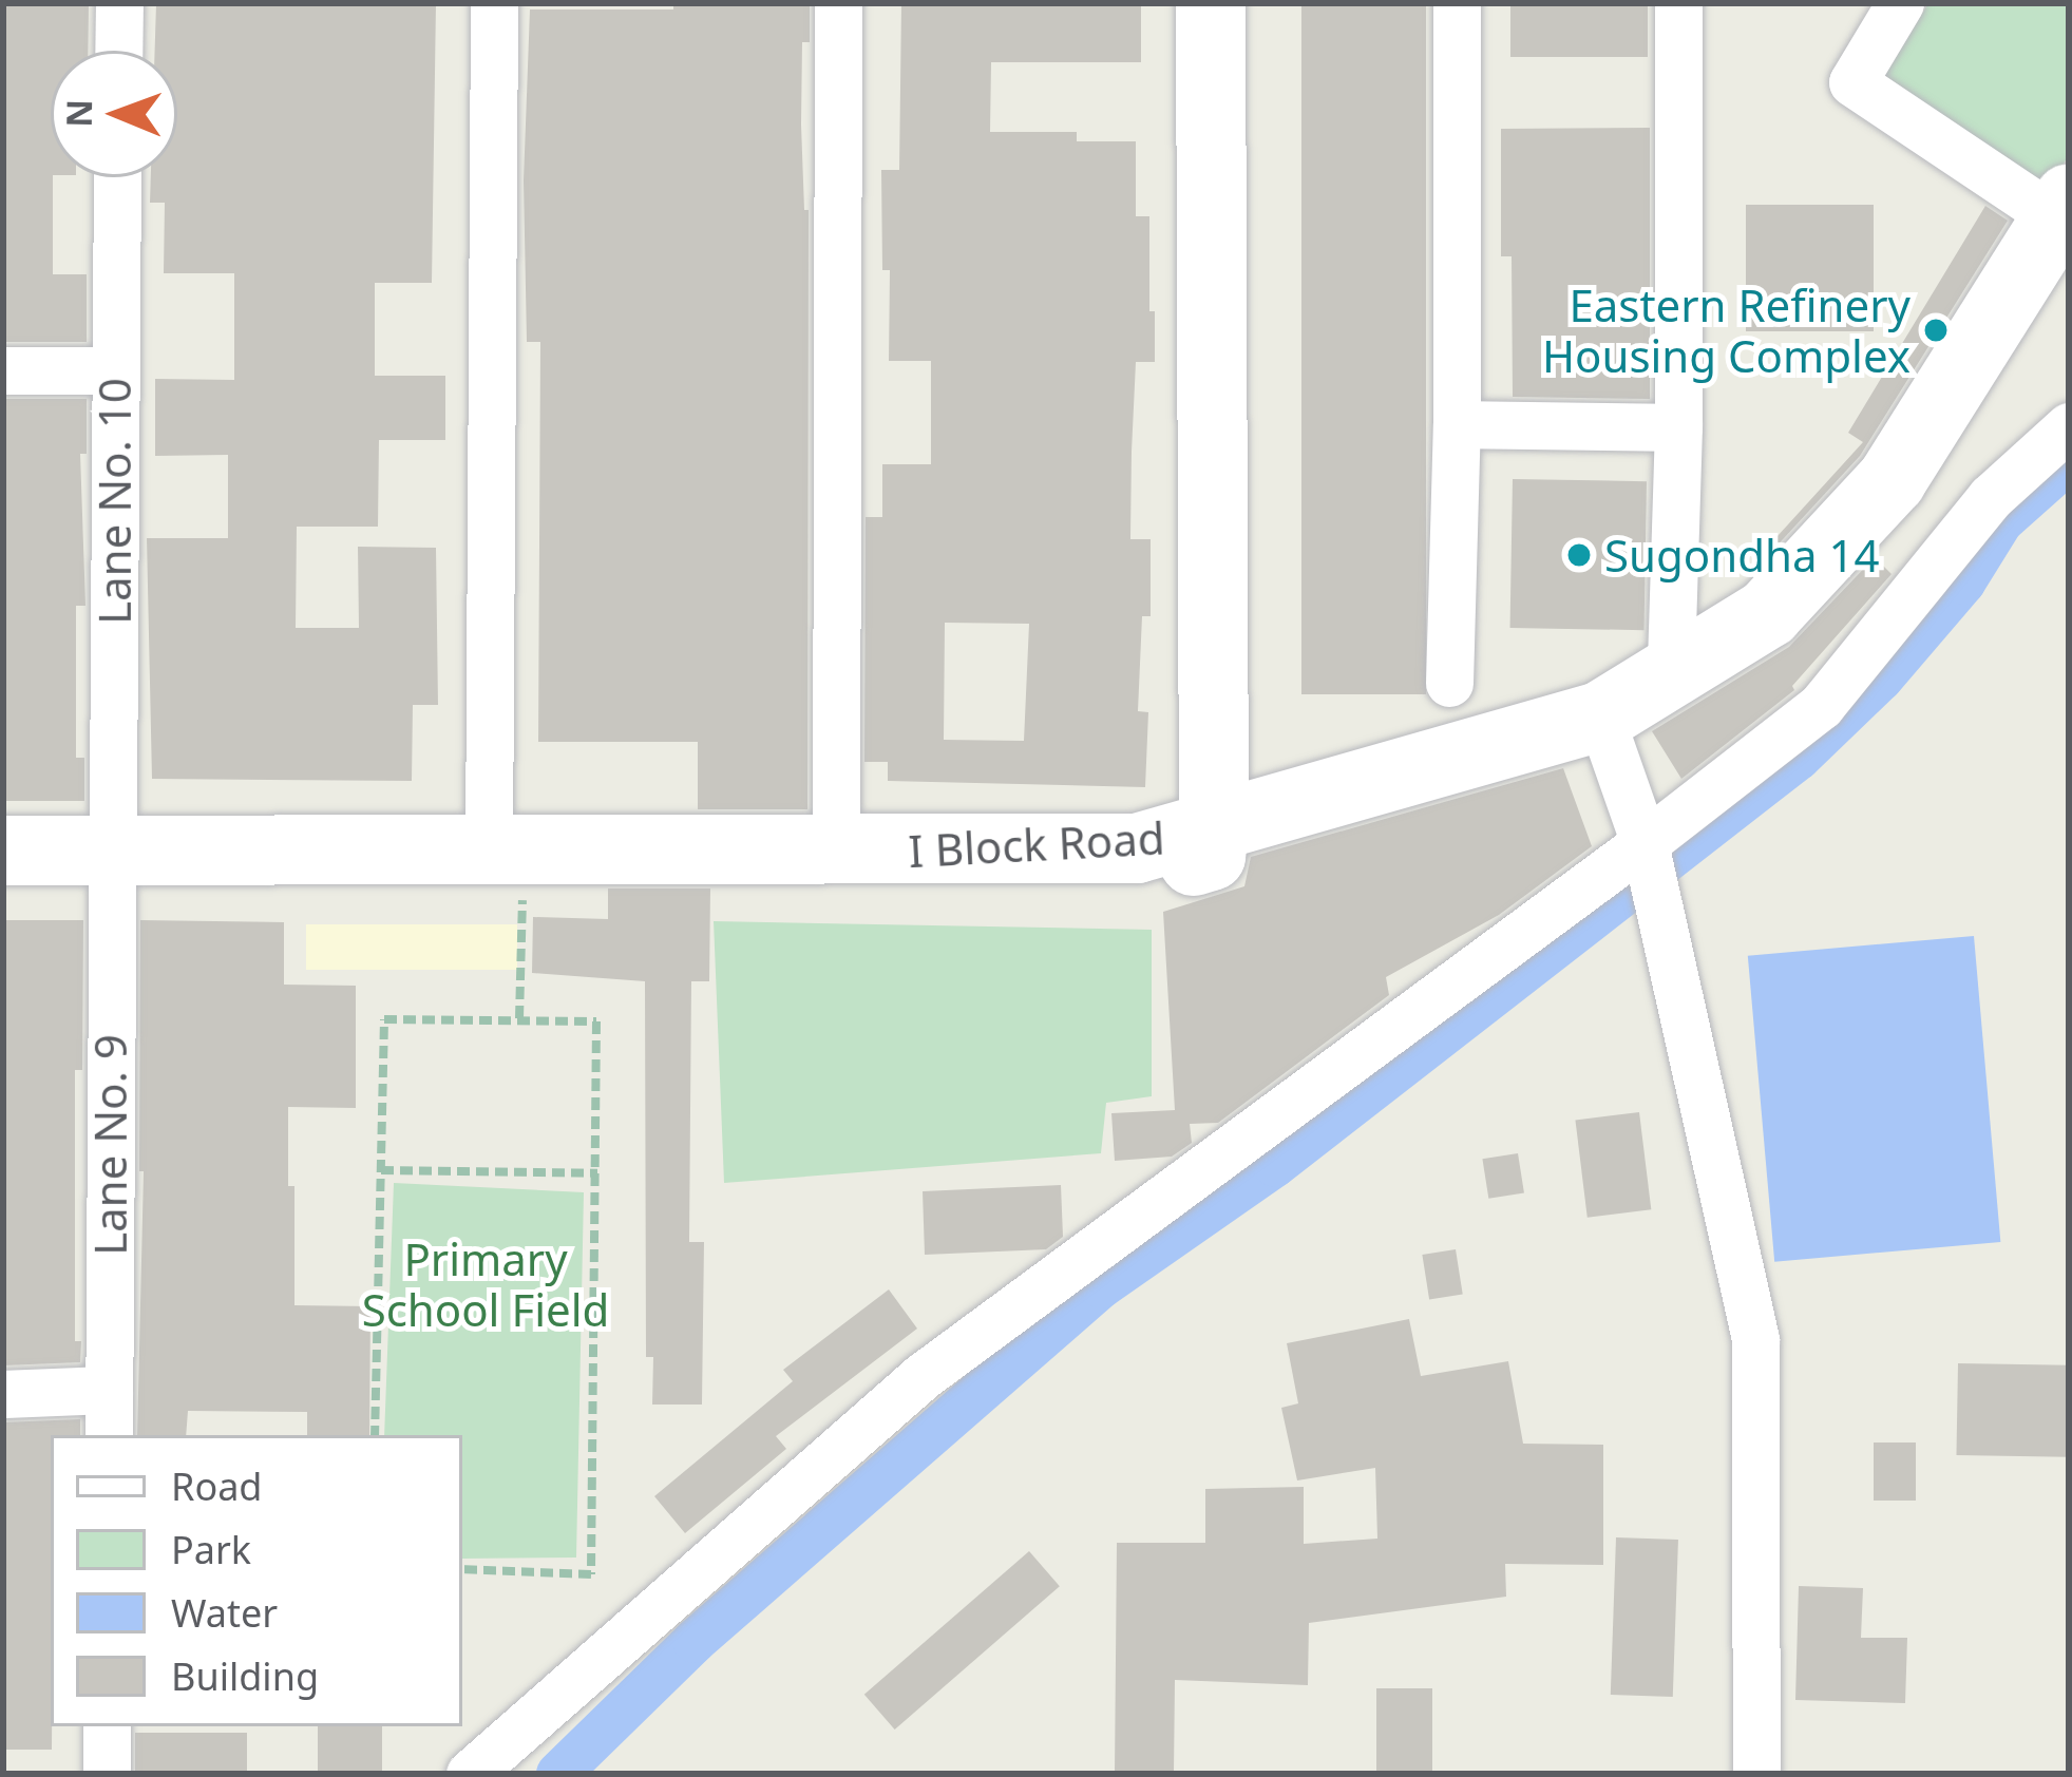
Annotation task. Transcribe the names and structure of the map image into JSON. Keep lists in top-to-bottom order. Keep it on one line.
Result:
{"streets":{"street":["Lane No. 10","I Block Road","Lane No. 9"]},"crossings":[["Lane No. 10","I Block Road"],["Lane No. 10","Lane No. 9"],["I Block Road","Lane No. 9"]],"parks":["Primary School Field"],"places":["Eastern Refinery Housing Complex","Sugondha 14"],"legend":["Road","Park","Water","Building"],"north":"left"}
